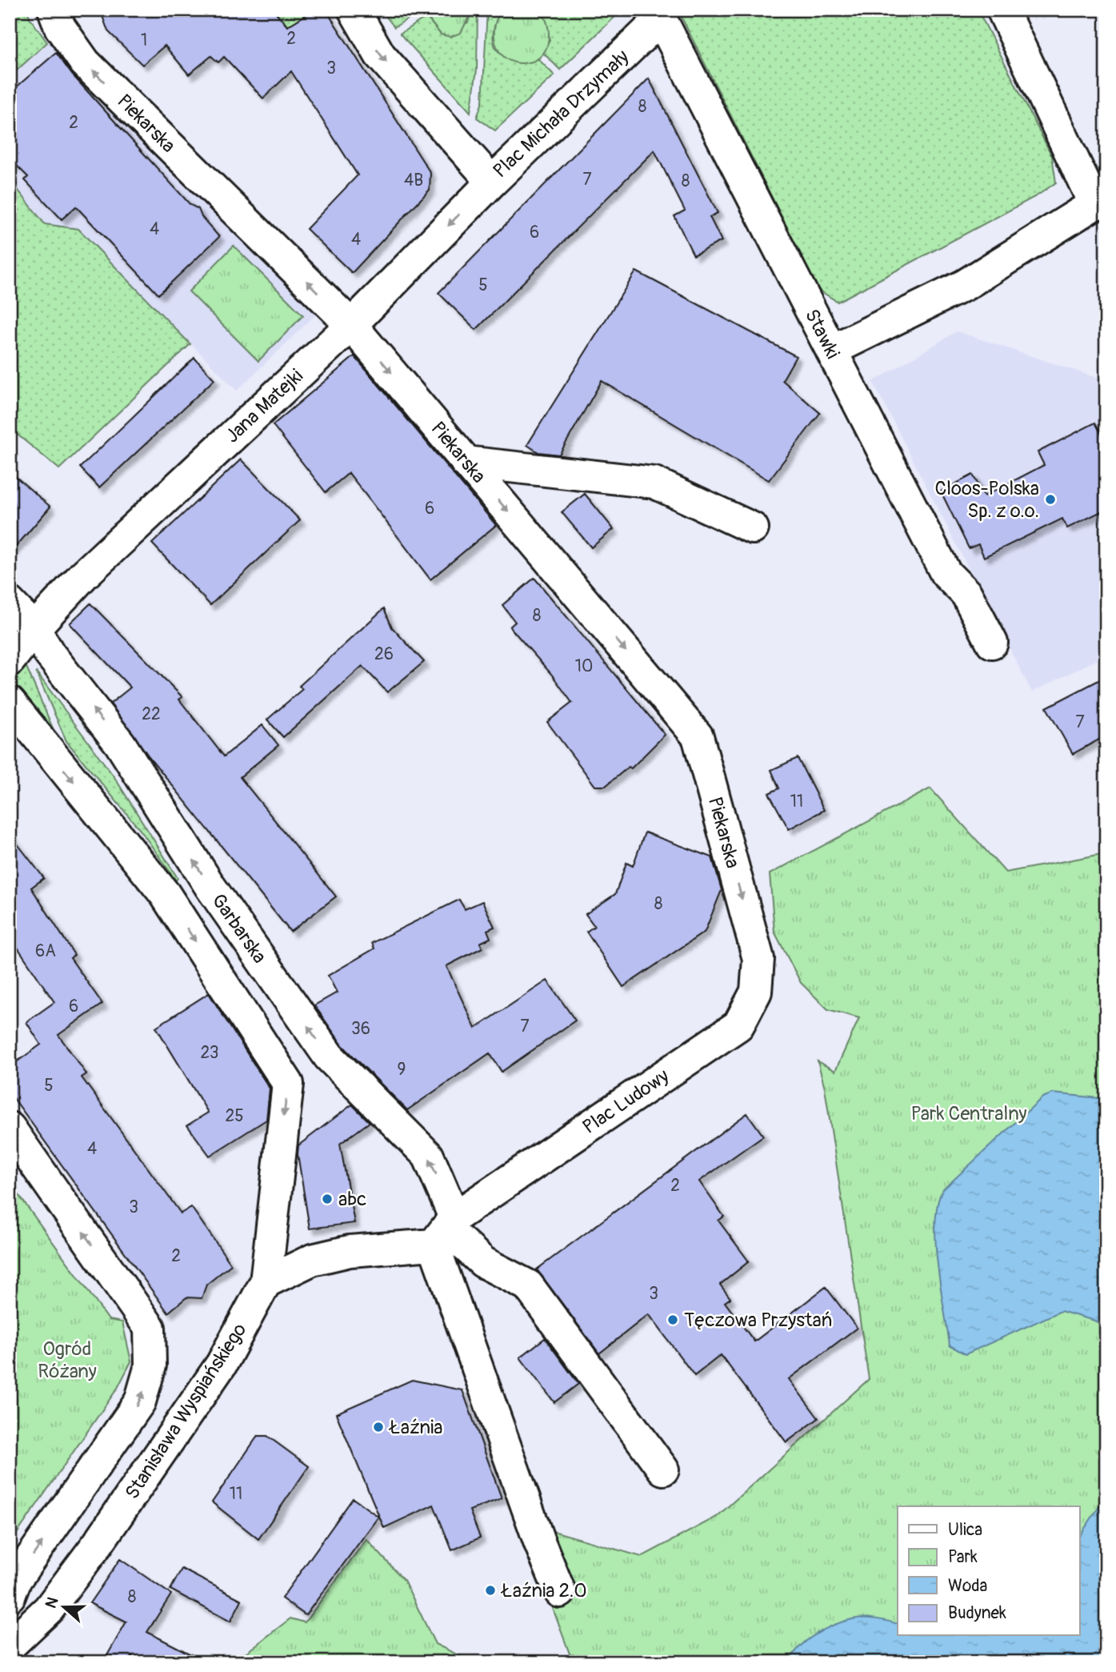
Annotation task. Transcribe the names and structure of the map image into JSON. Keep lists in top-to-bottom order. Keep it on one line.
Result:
{"streets":{"street":["Plac Michała Drzymały","Piekarska","Stawki","Jana Matejki","Garbarska","Plac Ludowy","Stanisława Wyspiańskiego"]},"crossings":[["Plac Michała Drzymały","Stawki"],["Plac Michała Drzymały","Jana Matejki"],["Piekarska","Jana Matejki"],["Piekarska","Plac Ludowy"],["Jana Matejki","Garbarska"],["Garbarska","Plac Ludowy"]],"one_way":["Plac Michała Drzymały"],"parks":["Park Centralny","Ogród Różany"],"places":["Cloos-Polska Sp. z o.o.","abc","Tęczowa Przystań","Łaźnia","Łaźnia 2.0"],"house_numbers":["2","1","3","8","2","7","4B","8","4","6","4","5","6","8","26","10","22","7","11","8","6A","6","7","36","23","9","5","25","4","2","3","2","3","11","8"],"legend":["Ulica","Park","Woda","Budynek"],"north":"left"}
